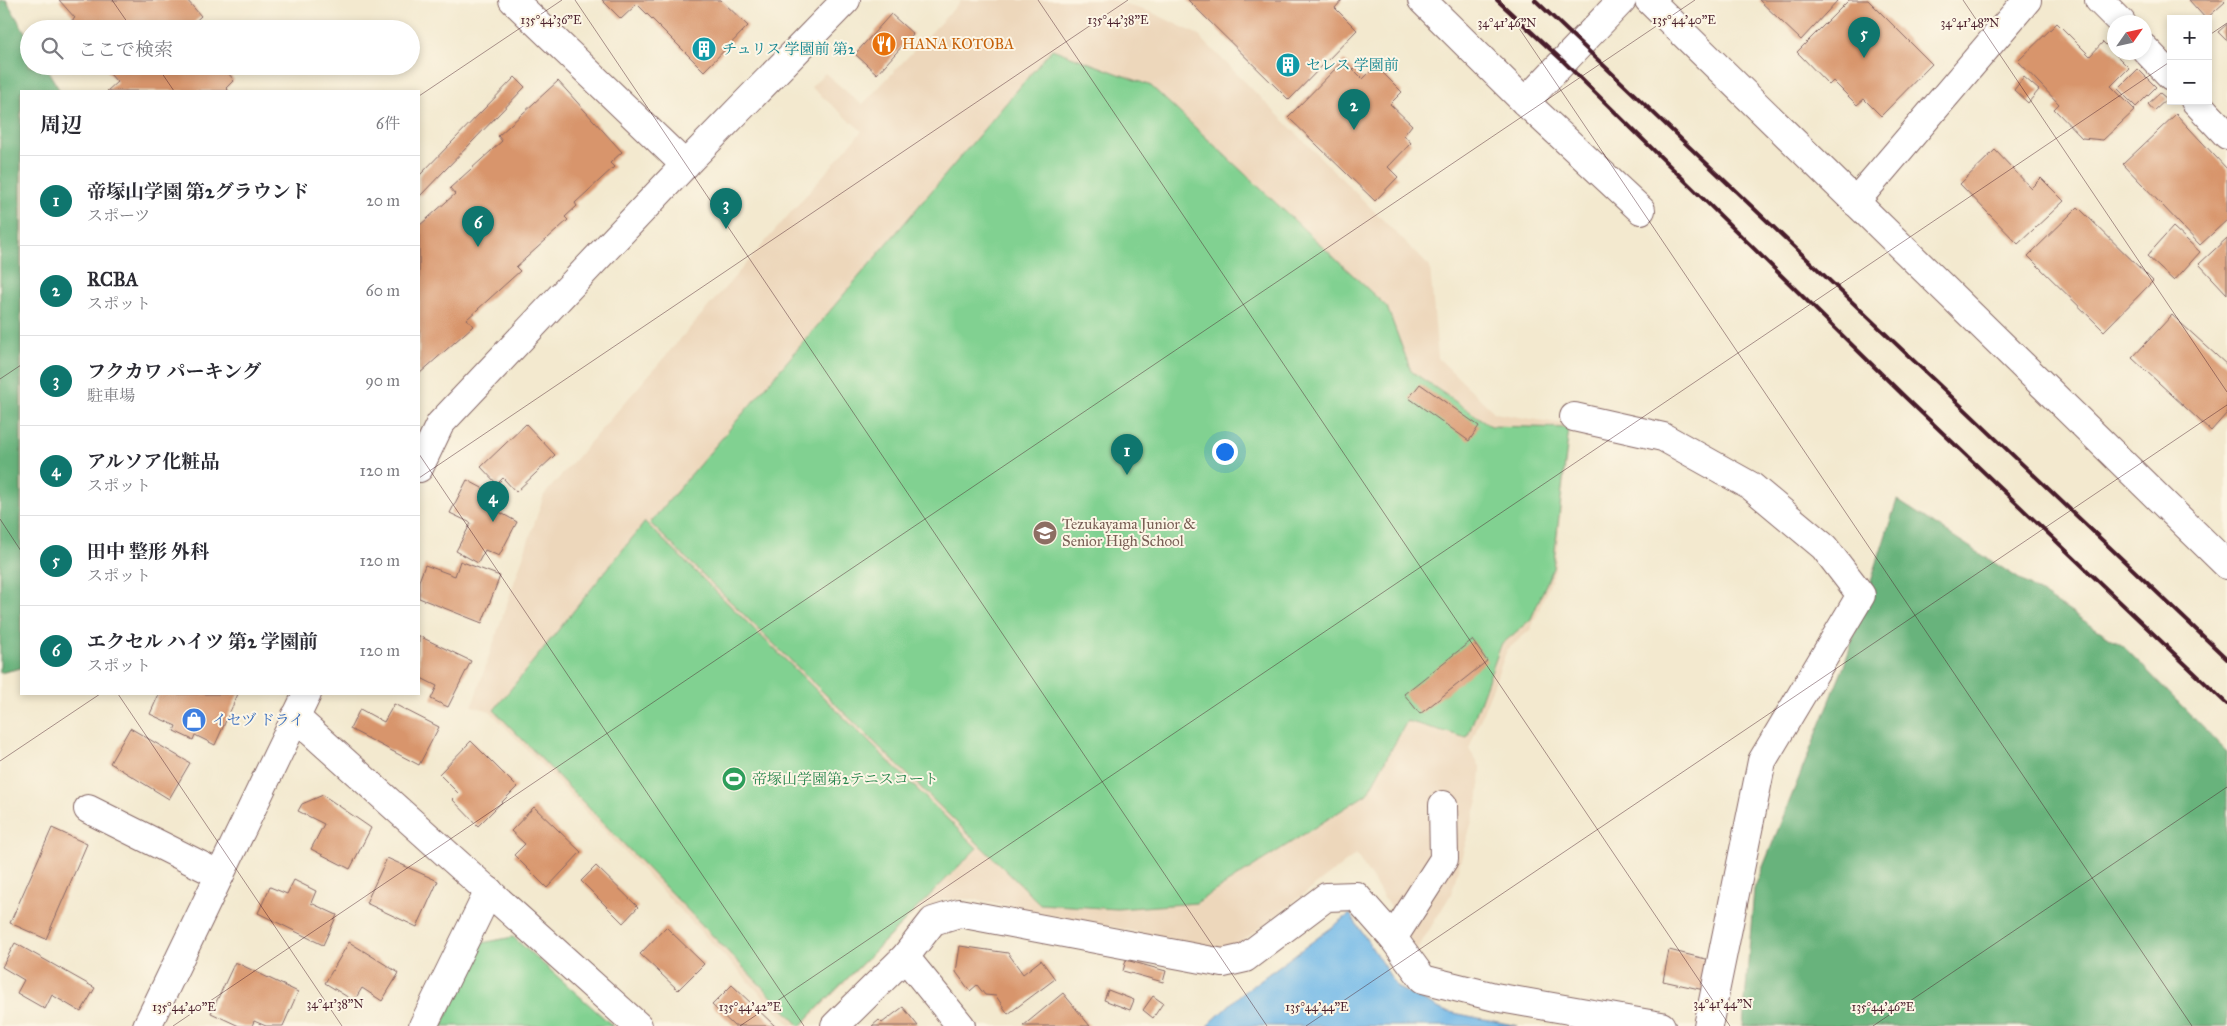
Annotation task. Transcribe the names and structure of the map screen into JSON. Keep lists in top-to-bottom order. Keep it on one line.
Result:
{"places":{"restaurant":["HANA KOTOBA"],"building":["チュリス 学園前 第2","セレス 学園前"],"school or university":["Tezukayama Junior & Senior High School"],"shop":["イセヅ ドライ"],"sports":["帝塚山学園第2テニスコート"]},"north":"top right","page":{"map_buttons":["+","−"],"pins":["5","2","3","6","1","4"],"search":"ここで検索","heading":["周辺","6件"],"list":[{"mark":"1","name":"帝塚山学園 第2グラウンド","note":"スポーツ","value":"20 m"},{"mark":"2","name":"RCBA","note":"スポット","value":"60 m"},{"mark":"3","name":"フクカワ パーキング","note":"駐車場","value":"90 m"},{"mark":"4","name":"アルソア化粧品","note":"スポット","value":"120 m"},{"mark":"5","name":"田中 整形 外科","note":"スポット","value":"120 m"},{"mark":"6","name":"エクセル ハイツ 第2 学園前","note":"スポット","value":"120 m"}]},"coordinates":["135°44'40\"E","135°44'36\"E","135°44'38\"E","34°41'46\"N","34°41'48\"N","34°41'38\"N","34°41'44\"N","135°44'42\"E","135°44'44\"E","135°44'46\"E"]}
